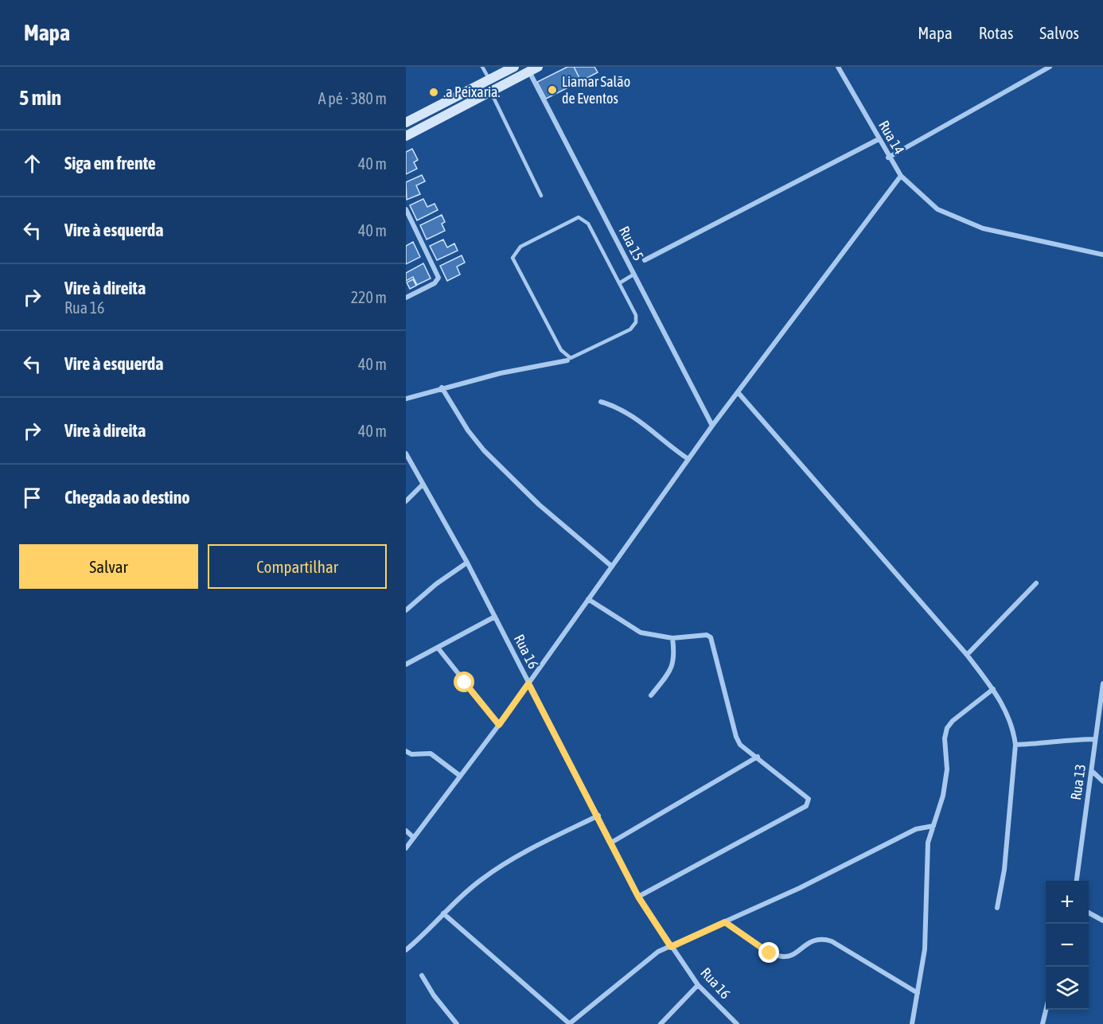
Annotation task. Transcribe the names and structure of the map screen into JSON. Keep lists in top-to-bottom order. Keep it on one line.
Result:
{"streets":{"street":["Rua 14","Rua 15","Rua 16","Rua 13"]},"places":["Liamar Salão de Eventos",".a Peixaria."],"page":{"header":"Mapa","nav":["Mapa","Rotas","Salvos"],"heading":["5 min","A pé · 380 m"],"list":[["Siga em frente","40 m"],["Vire à esquerda","40 m"],["Vire à direita","Rua 16","220 m"],["Vire à esquerda","40 m"],["Vire à direita","40 m"],"Chegada ao destino"],"buttons":["Salvar","Compartilhar"],"map_buttons":["+","−"]}}
